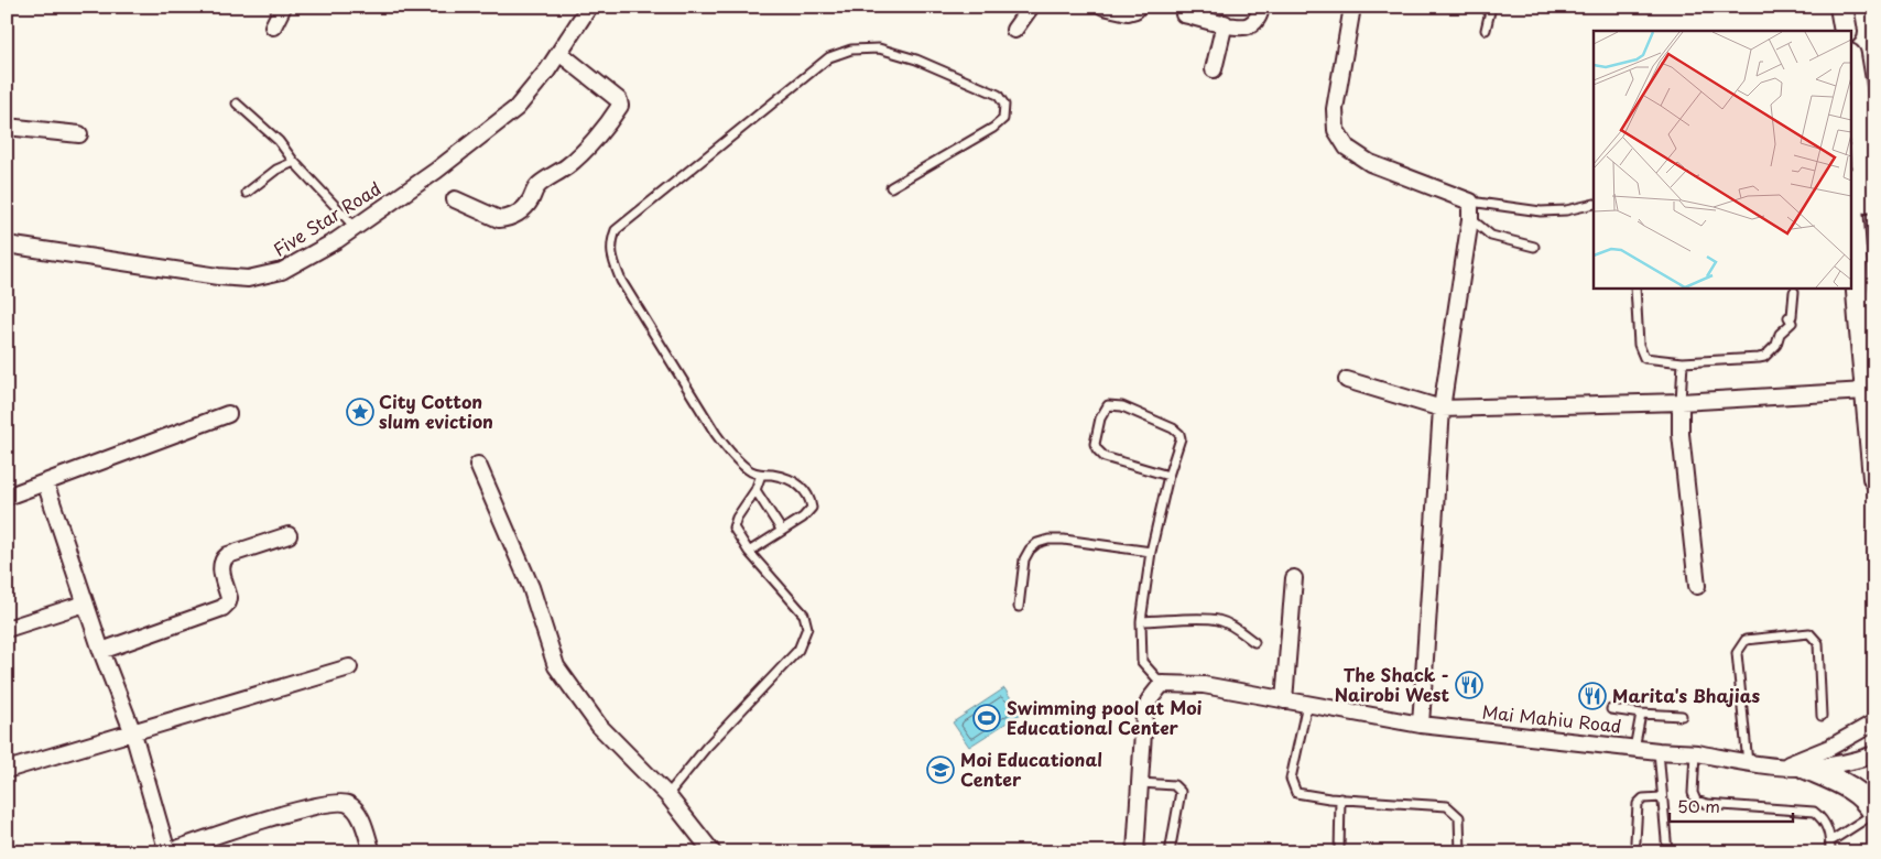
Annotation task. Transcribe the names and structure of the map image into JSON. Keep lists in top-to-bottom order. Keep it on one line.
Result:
{"streets":{"street":["Five Star Road","Mai Mahiu Road"]},"places":{"place":["City Cotton slum eviction"],"restaurant":["The Shack - Nairobi West","Marita's Bhajias"],"sports":["Swimming pool at Moi Educational Center"],"school or university":["Moi Educational Center"]},"scale_bar":"50 m"}
